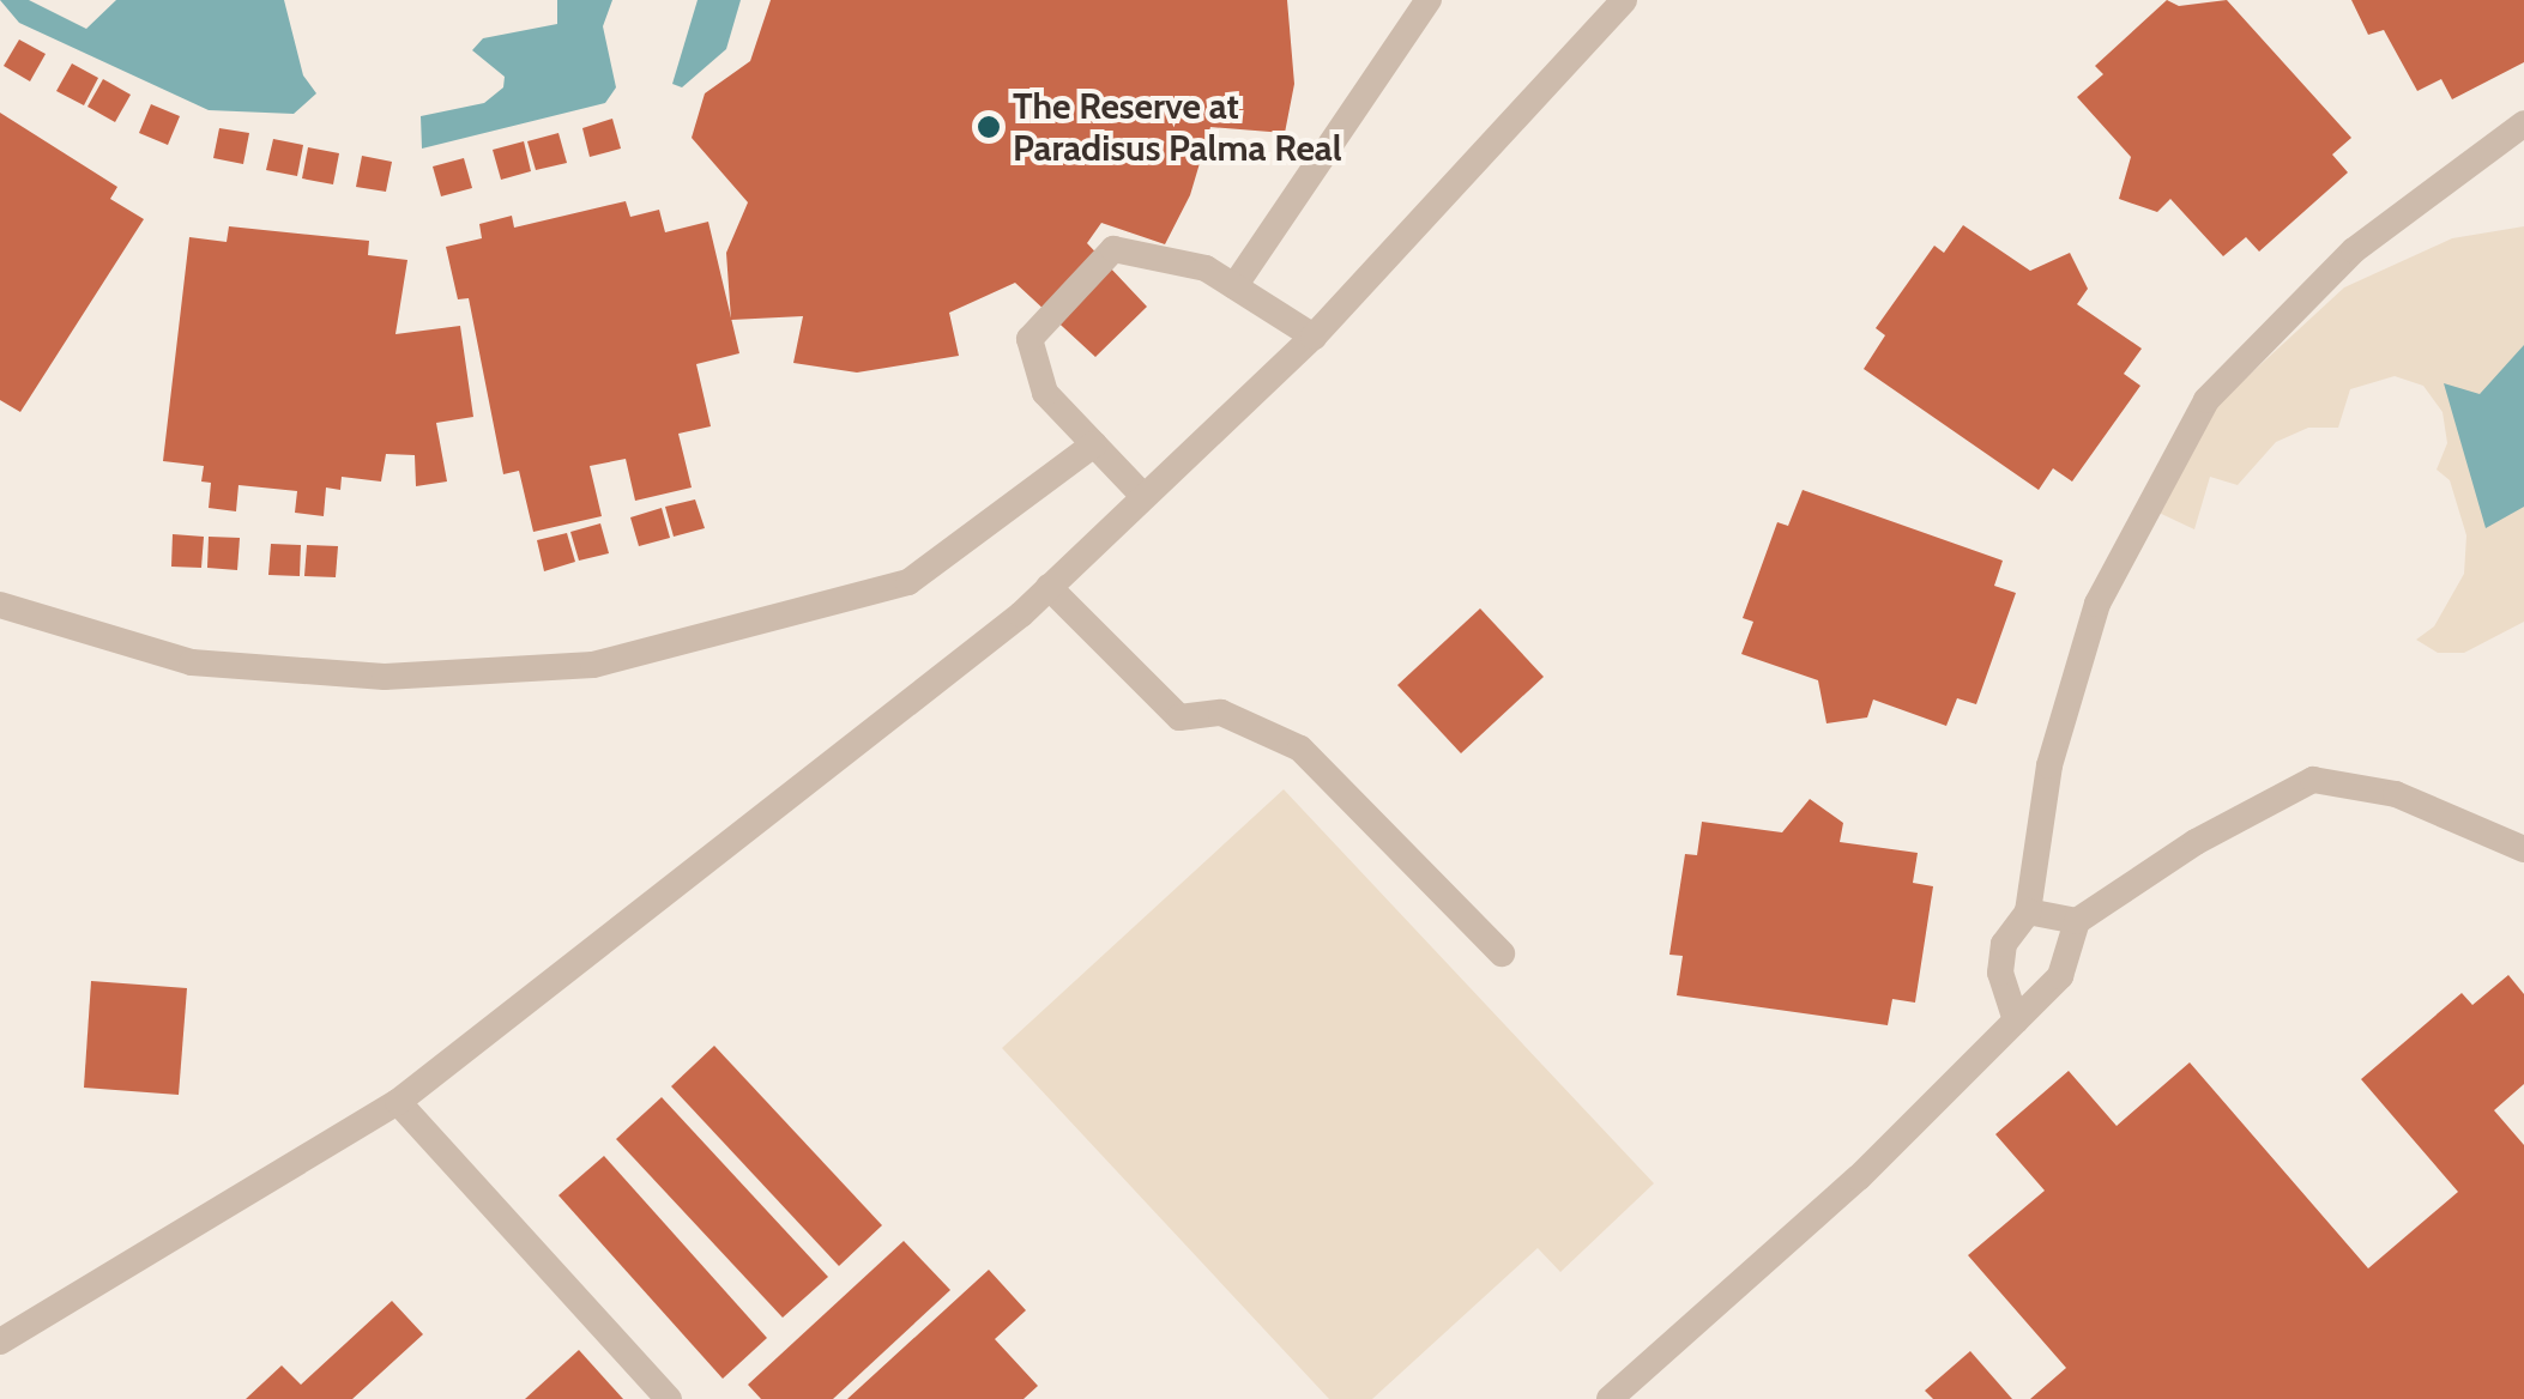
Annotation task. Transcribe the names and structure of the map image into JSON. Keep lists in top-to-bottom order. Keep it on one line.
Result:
{"places":["The Reserve at Paradisus Palma Real"]}
